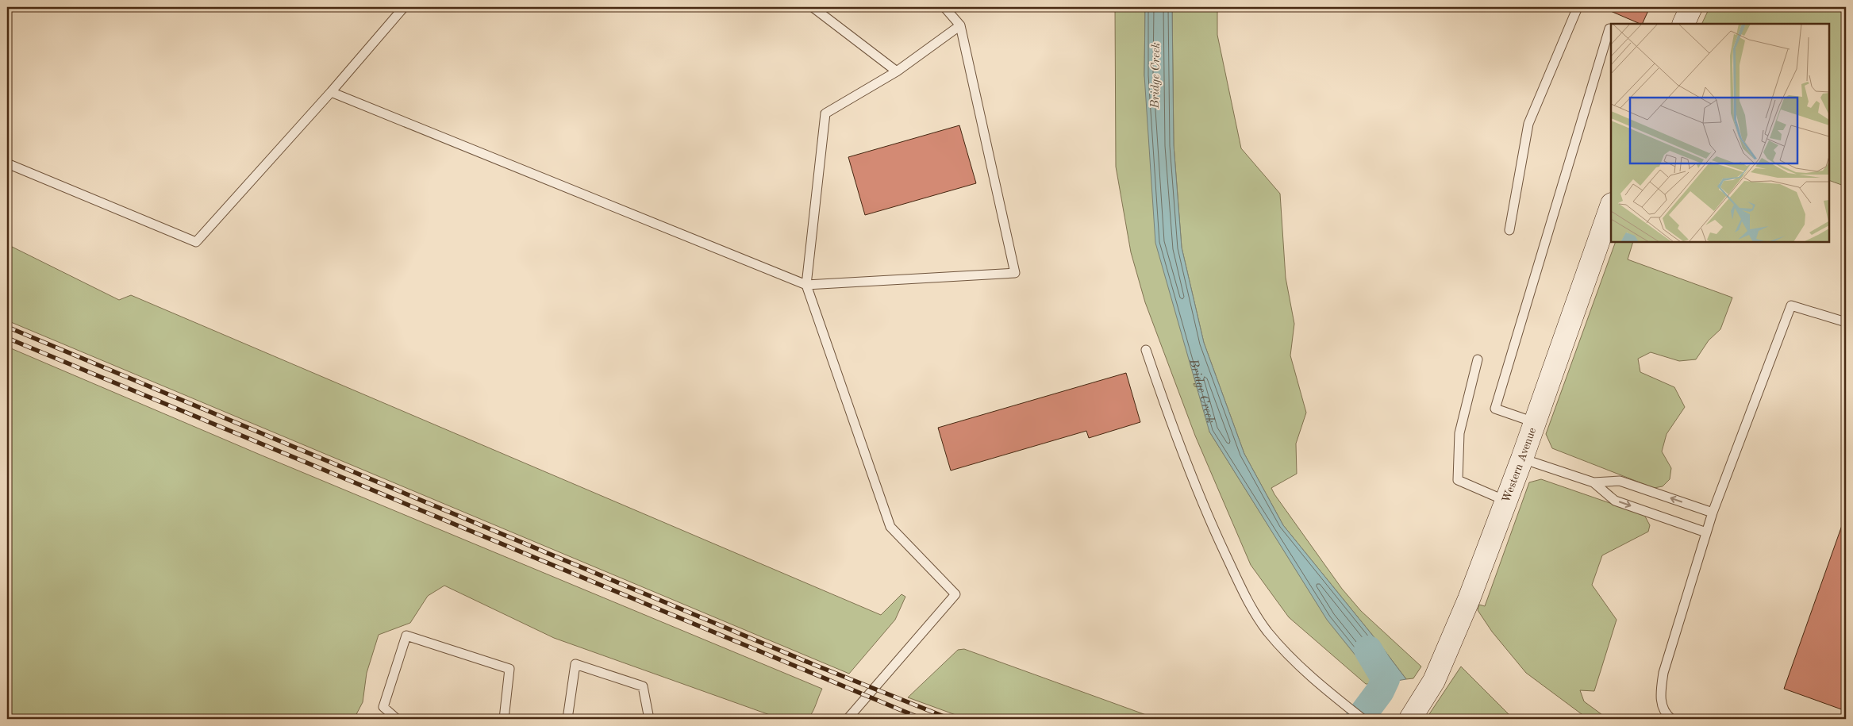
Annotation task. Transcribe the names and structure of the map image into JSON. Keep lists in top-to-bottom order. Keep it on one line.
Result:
{"streets":{"street":["Western Avenue"]},"water":["Bridge Creek"]}
